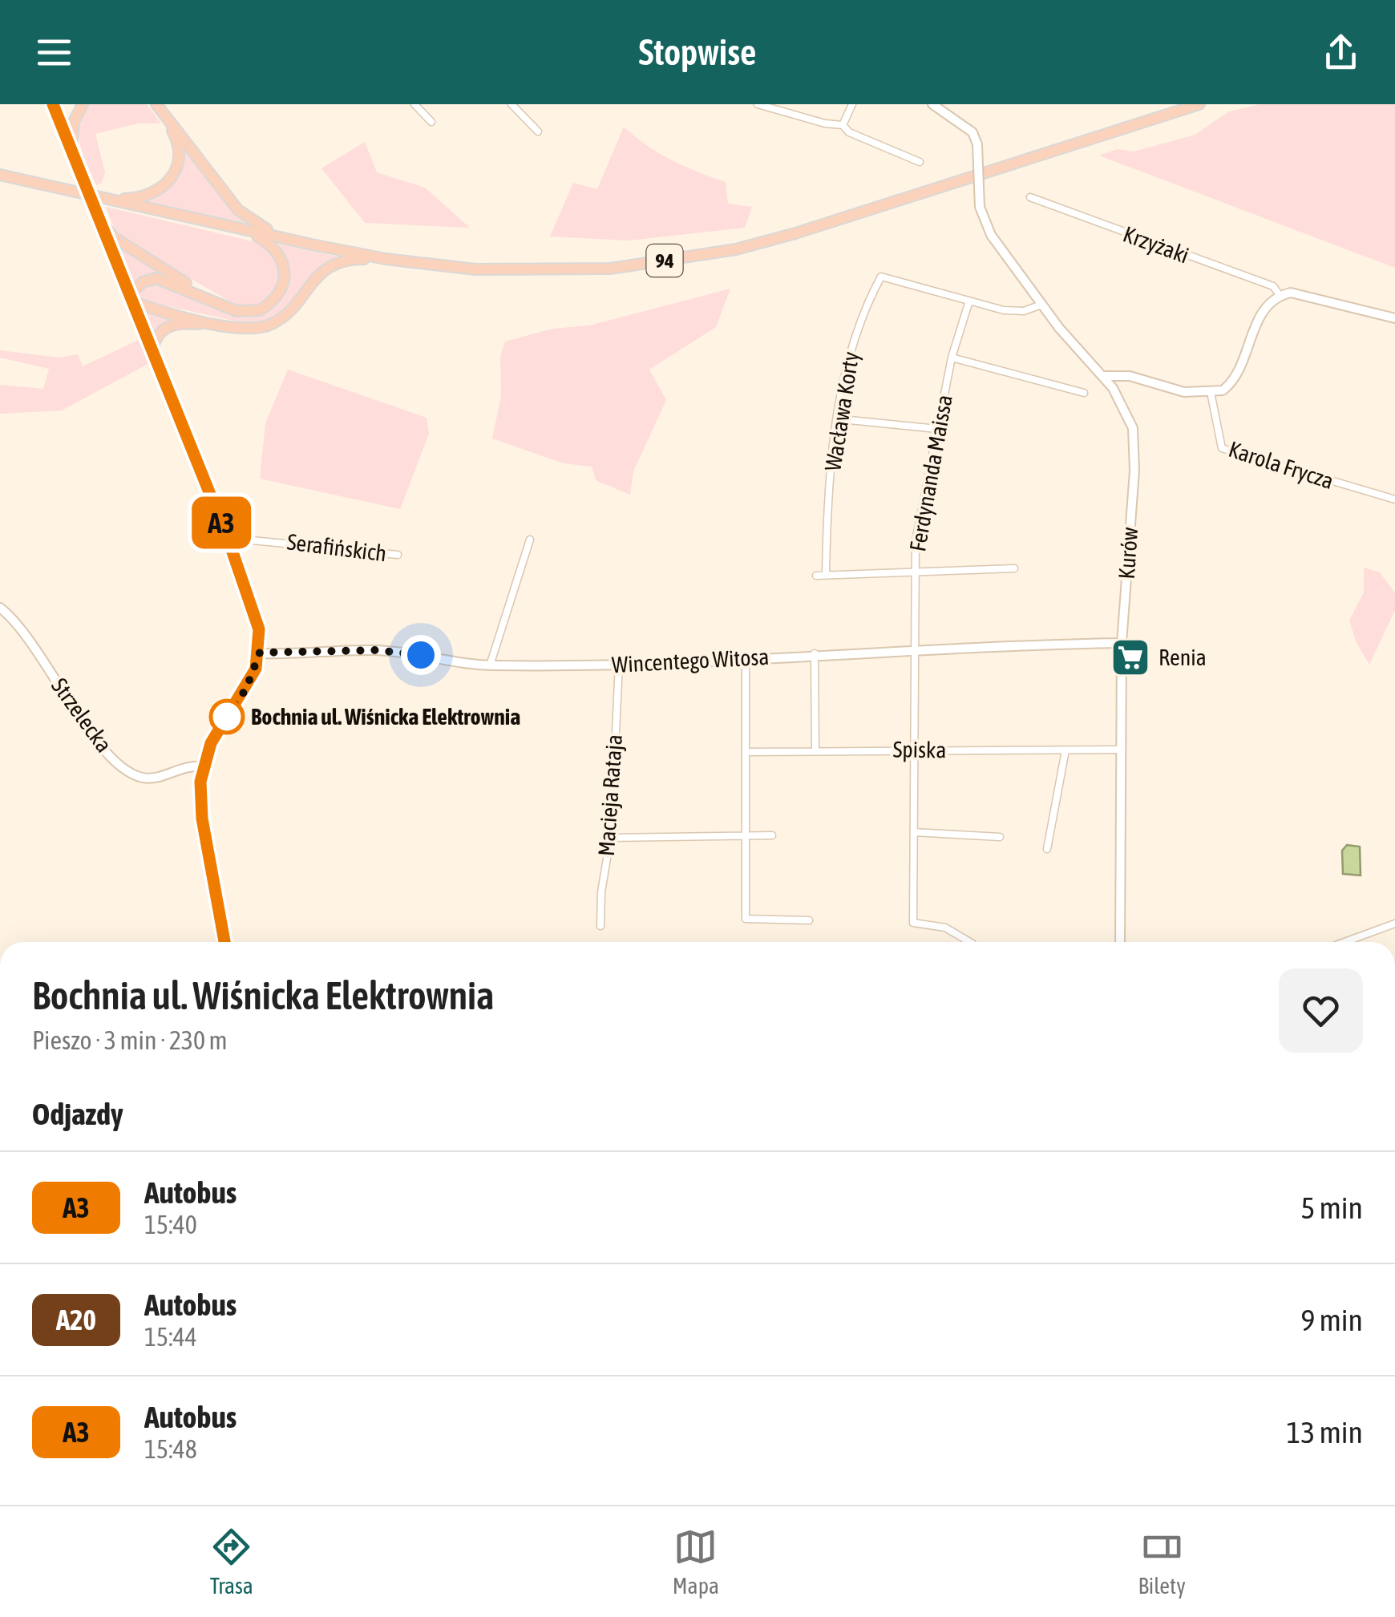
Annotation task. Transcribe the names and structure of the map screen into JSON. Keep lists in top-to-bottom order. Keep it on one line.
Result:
{"streets":{"main road":["94"],"street":["Krzyżaki","Wacława Korty","Karola Frycza","Ferdynanda Maissa","Serafińskich","Kurów","Wincentego Witosa","Strzelecka","Spiska","Macieja Rataja"]},"crossings":[["Wacława Korty","Ferdynanda Maissa"],["Wacława Korty","Kurów"],["Ferdynanda Maissa","Wincentego Witosa"],["Ferdynanda Maissa","Spiska"],["Kurów","Wincentego Witosa"],["Kurów","Spiska"],["Wincentego Witosa","Macieja Rataja"]],"places":{"supermarket":["Renia"],"other":["Bochnia ul. Wiśnicka Elektrownia"]},"lines":["bus line A3"],"page":{"header":"Stopwise","on_map":"A3","heading":[["Bochnia ul. Wiśnicka Elektrownia","Pieszo · 3 min · 230 m"],"Odjazdy"],"list":[{"mark":"A3","name":"Autobus","note":"15:40","value":"5 min"},{"mark":"A20","name":"Autobus","note":"15:44","value":"9 min"},{"mark":"A3","name":"Autobus","note":"15:48","value":"13 min"}],"tabs":["Trasa","Mapa","Bilety"]}}
